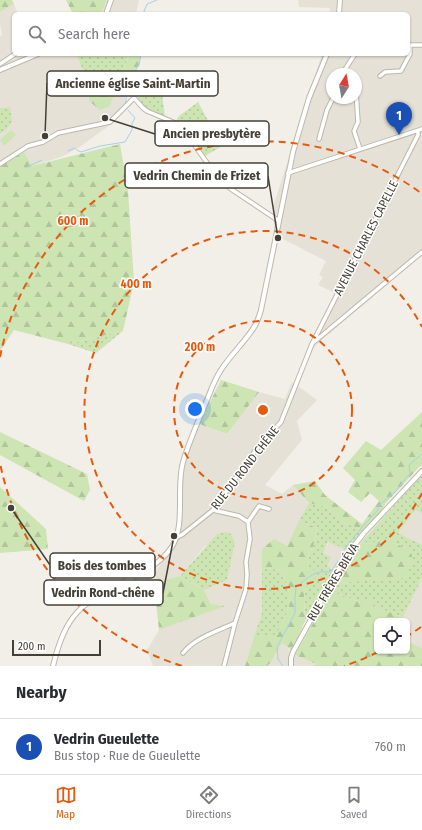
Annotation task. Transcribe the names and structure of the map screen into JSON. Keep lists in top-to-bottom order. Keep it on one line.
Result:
{"streets":{"street":["AVENUE CHARLES CAPELLE","RUE DU ROND CHÊNE","RUE FRÈRES BIÉVA"]},"crossings":[["AVENUE CHARLES CAPELLE","RUE DU ROND CHÊNE"]],"places":["Ancien presbytère","Ancienne église Saint-Martin","Vedrin Chemin de Frizet","Bois des tombes","Vedrin Rond-chêne"],"scale_bar":"200 m","north":"top","page":{"search":"Search here","pins":"1","scale":"200 m","heading":"Nearby","list":[{"mark":"1","name":"Vedrin Gueulette","note":"Bus stop · Rue de Gueulette","value":"760 m"}],"nav":["Map","Directions","Saved"]},"rings":["600 m","400 m","200 m"]}
